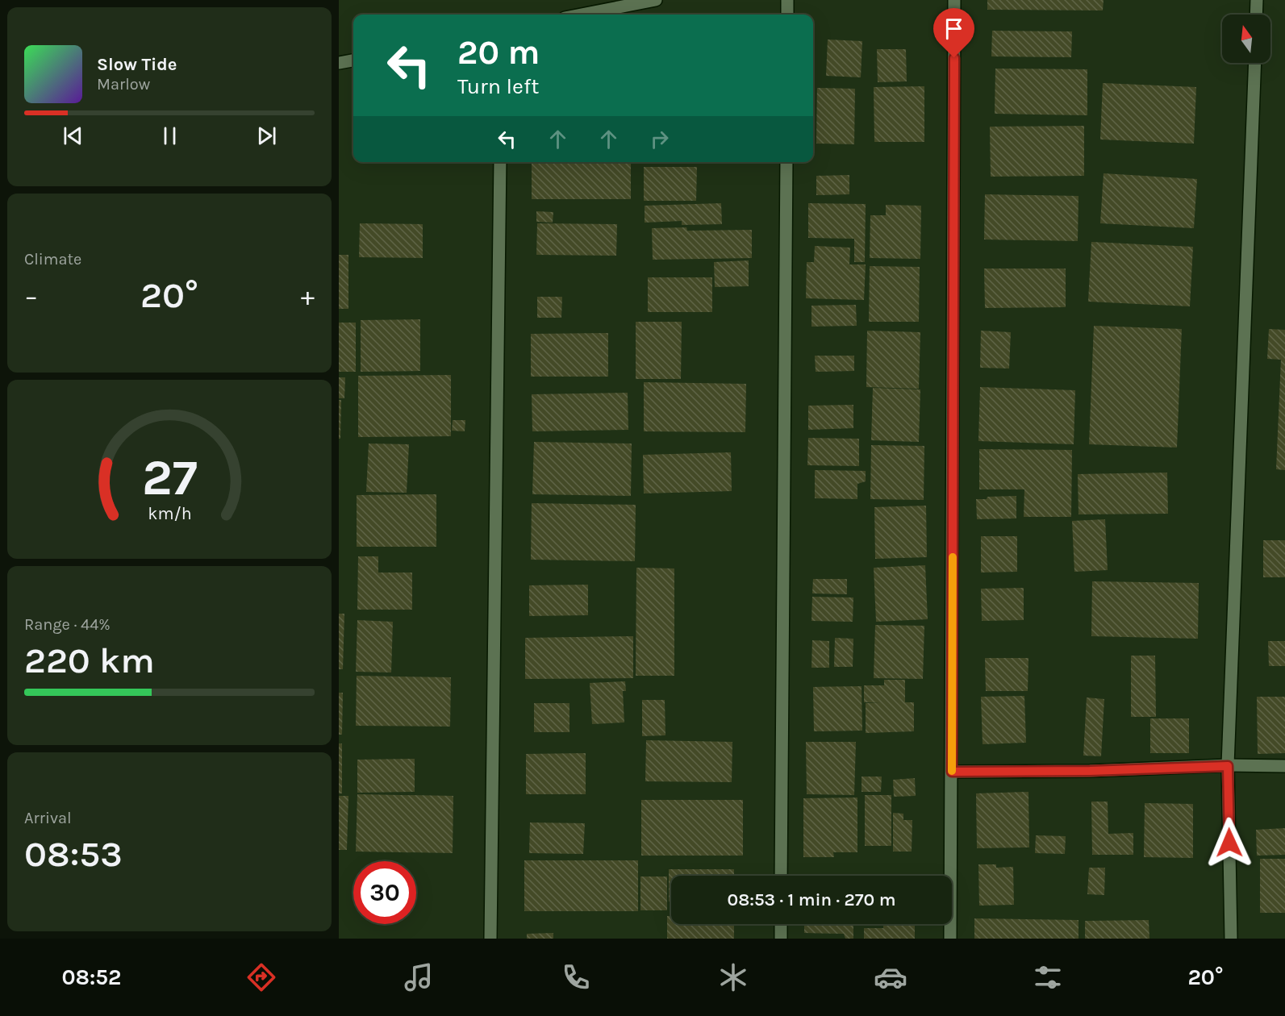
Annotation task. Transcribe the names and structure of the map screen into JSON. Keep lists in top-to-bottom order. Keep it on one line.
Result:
{"north":"top","page":{"turn":["20 m","Turn left"],"song":["Slow Tide","Marlow"],"tile":["Climate",["Range · 44%","220 km"],["Arrival","08:53"]],"heat":["−","20°","+"],"limit":"30","trip":"08:53 · 1 min · 270 m","tabs":["08:52","20°"],"gauge":["27","km/h"]}}
